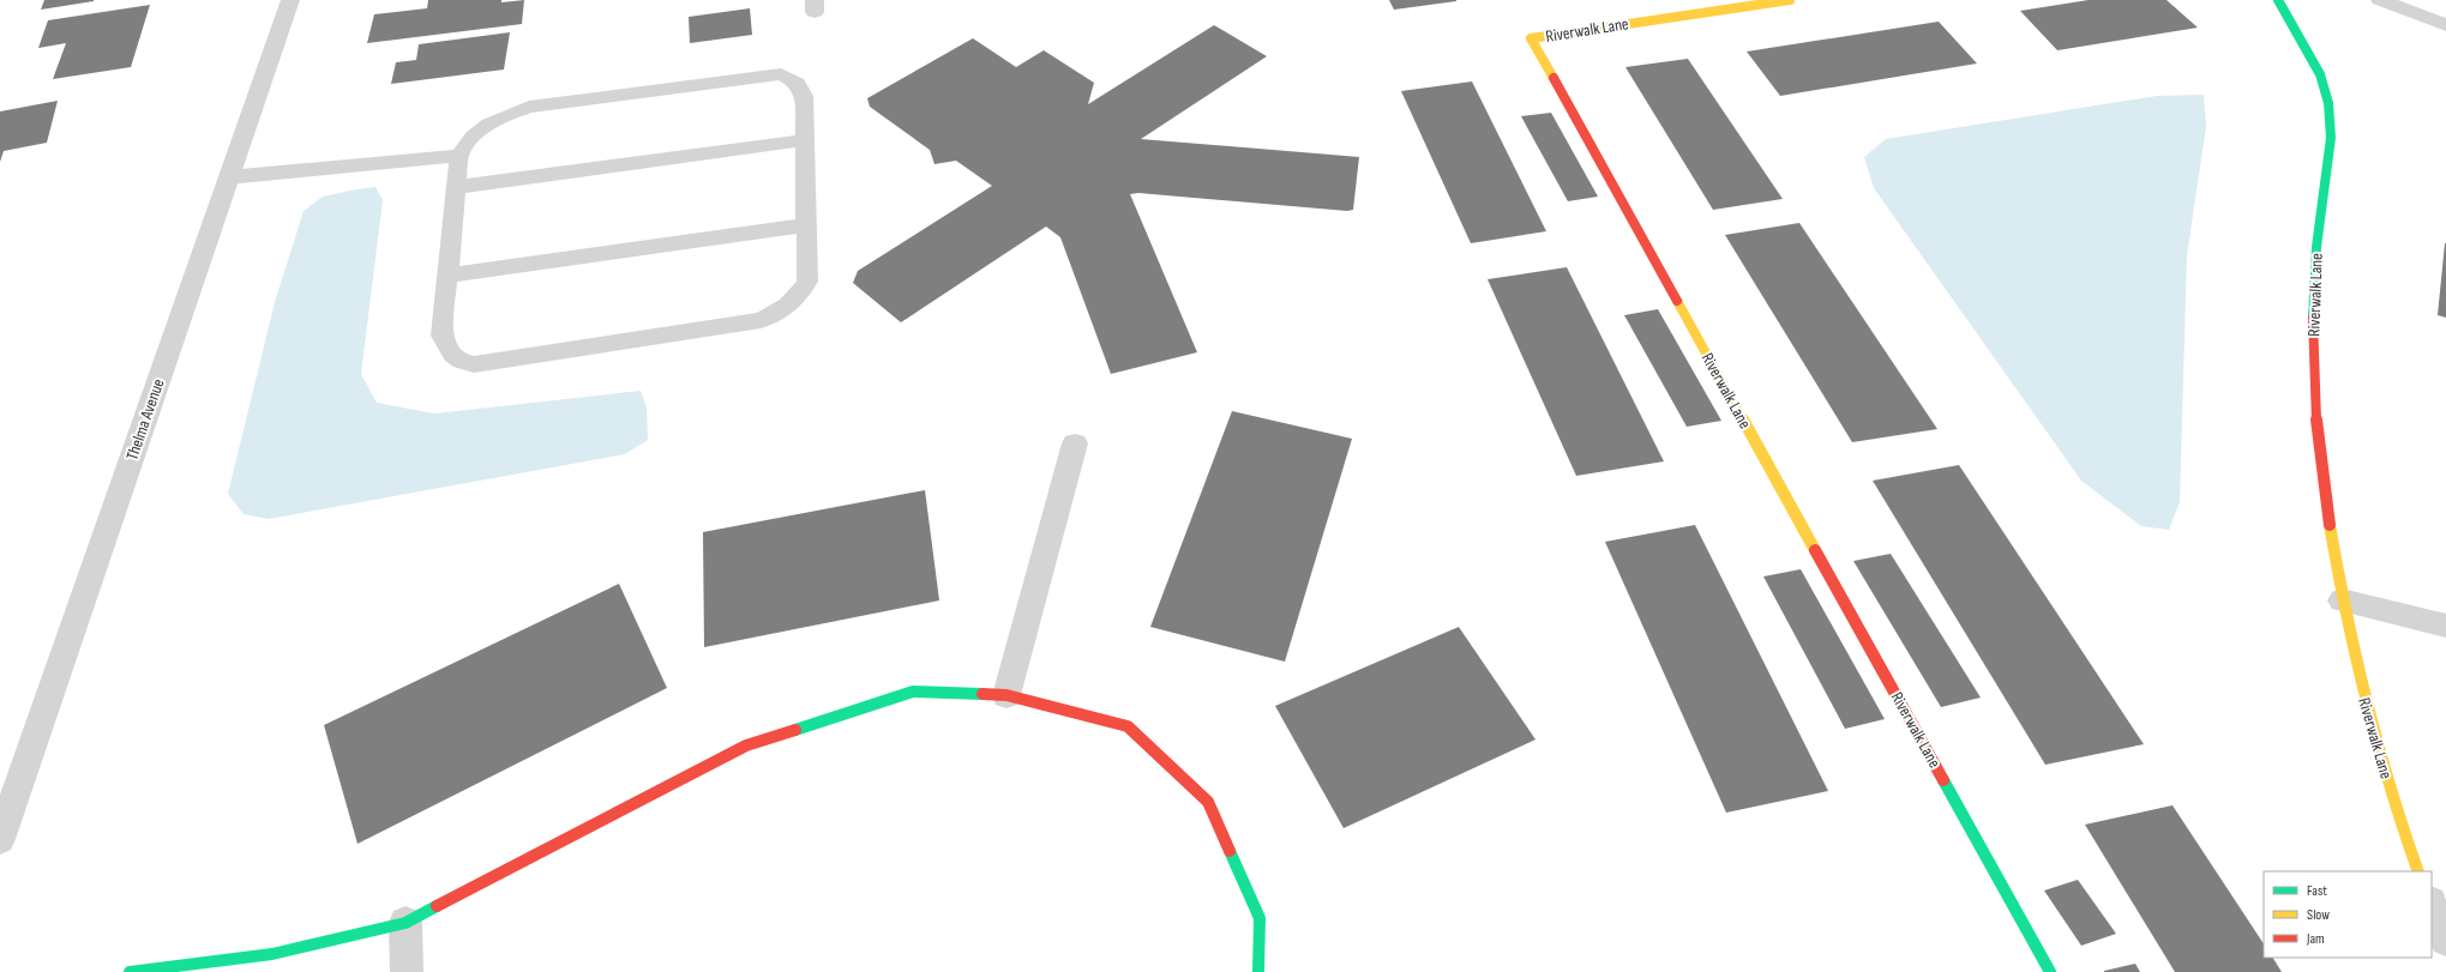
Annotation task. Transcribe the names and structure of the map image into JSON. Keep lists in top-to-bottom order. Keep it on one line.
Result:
{"streets":{"street":["Riverwalk Lane","Thelma Avenue"]},"legend":["Fast","Slow","Jam"]}
